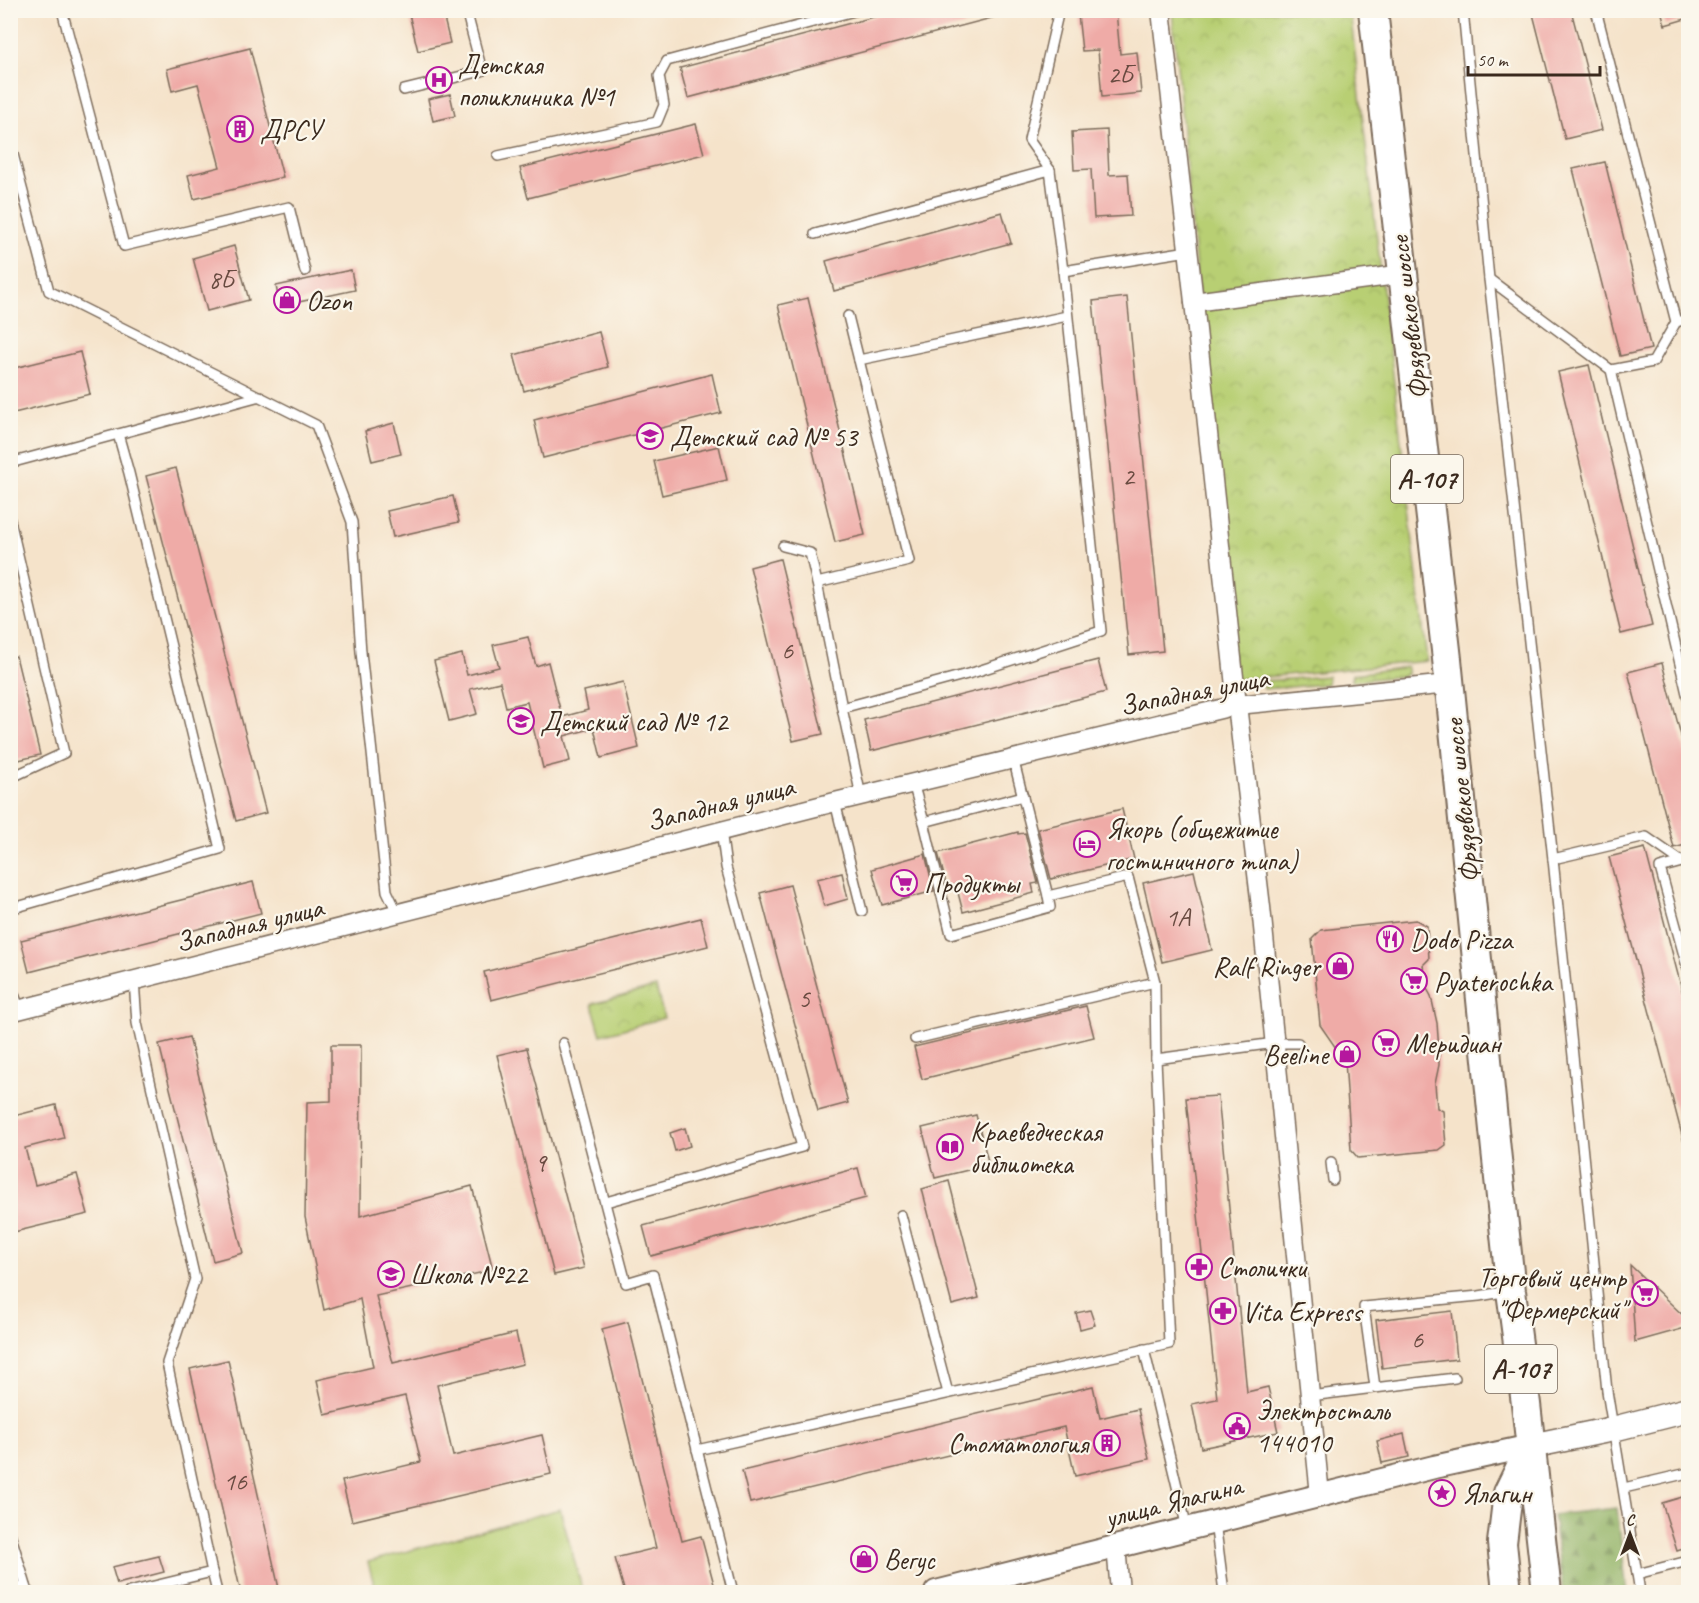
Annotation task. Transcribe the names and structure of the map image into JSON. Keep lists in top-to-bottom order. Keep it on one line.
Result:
{"streets":{"highway":["Фрязевское шоссе","А-107"],"street":["Западная улица","улица Ялагина"]},"crossings":[["Фрязевское шоссе","Западная улица"],["Фрязевское шоссе","улица Ялагина"]],"places":{"hospital":["Детская поликлиника №1"],"building":["ДРСУ","Стоматология"],"shop":["Ozon","Ralf Ringer","Beeline","Вегус"],"school or university":["Детский сад № 53","Детский сад № 12","Школа №22"],"hotel":["Якорь (общежитие гостиничного типа)"],"supermarket":["Продукты","Pyaterochka","Меридиан","Торговый центр \"Фермерский\""],"restaurant":["Dodo Pizza"],"library":["Краеведческая библиотека"],"pharmacy":["Столички","Vita Express"],"public building":["Электросталь 144010"],"place":["Ялагин"]},"house_numbers":["2Б","8Б","2","6","1А","5","9","6","16"],"scale_bar":"50 m","north":"top"}
